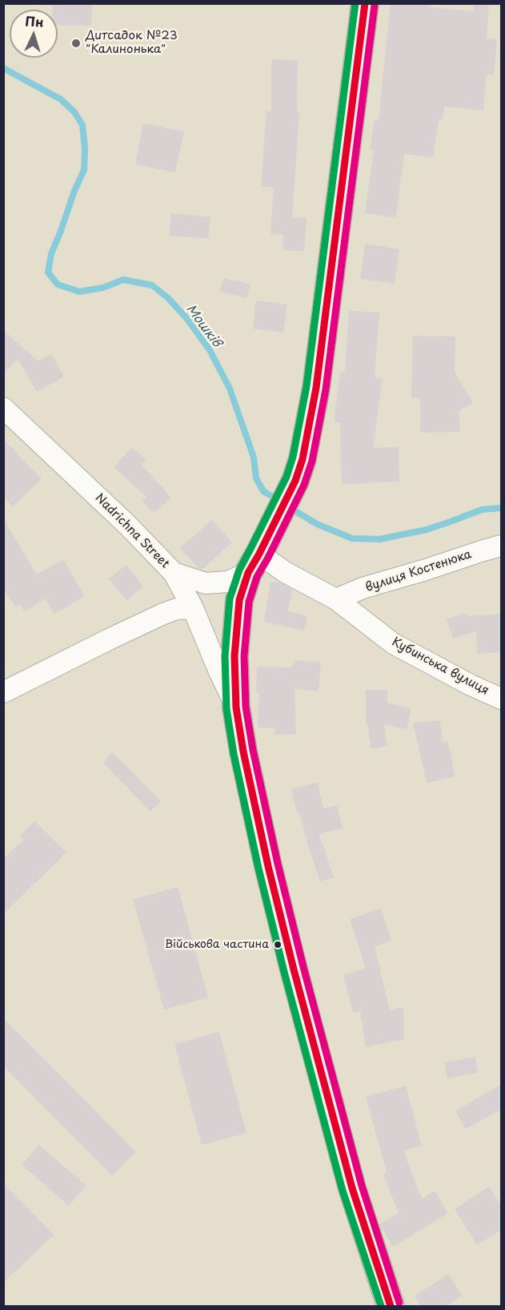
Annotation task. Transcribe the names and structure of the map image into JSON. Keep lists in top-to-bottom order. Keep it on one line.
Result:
{"streets":{"street":["Nadrichna Street","вулиця Костенюка","Кубинська вулиця"]},"crossings":[["вулиця Костенюка","Кубинська вулиця"]],"water":["Мошків"],"places":["Дитсадок №23 \"Калинонька\"","Військова частина"],"north":"top"}
